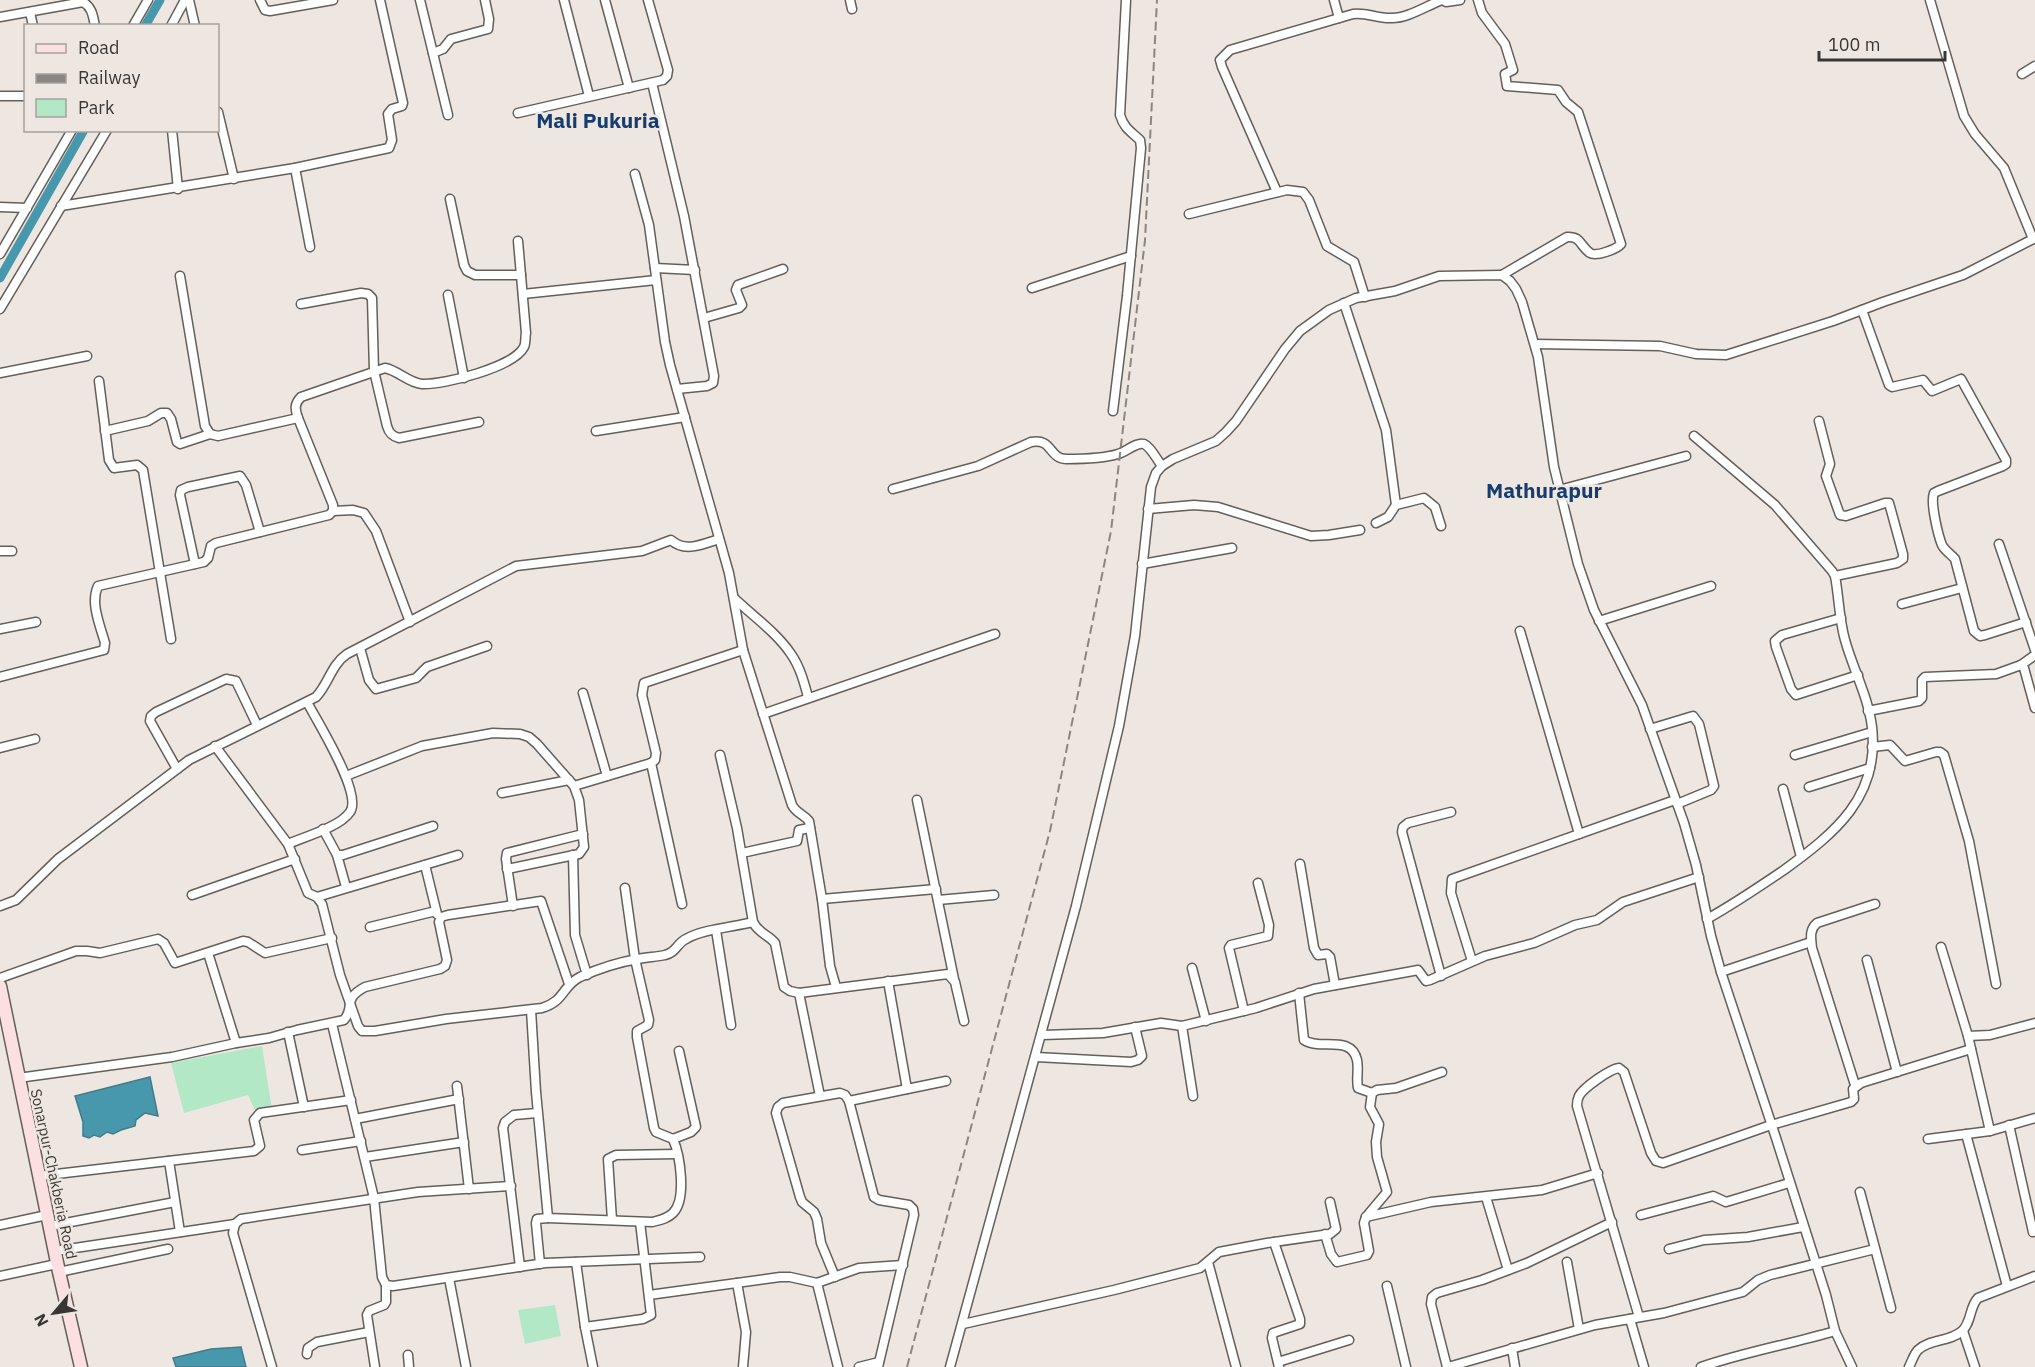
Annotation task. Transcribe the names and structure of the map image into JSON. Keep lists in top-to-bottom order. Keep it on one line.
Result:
{"streets":{"main road":["Sonarpur-Chakberia Road"]},"districts":["Mali Pukuria","Mathurapur"],"legend":["Road","Railway","Park"],"scale_bar":"100 m","north":"bottom left"}
